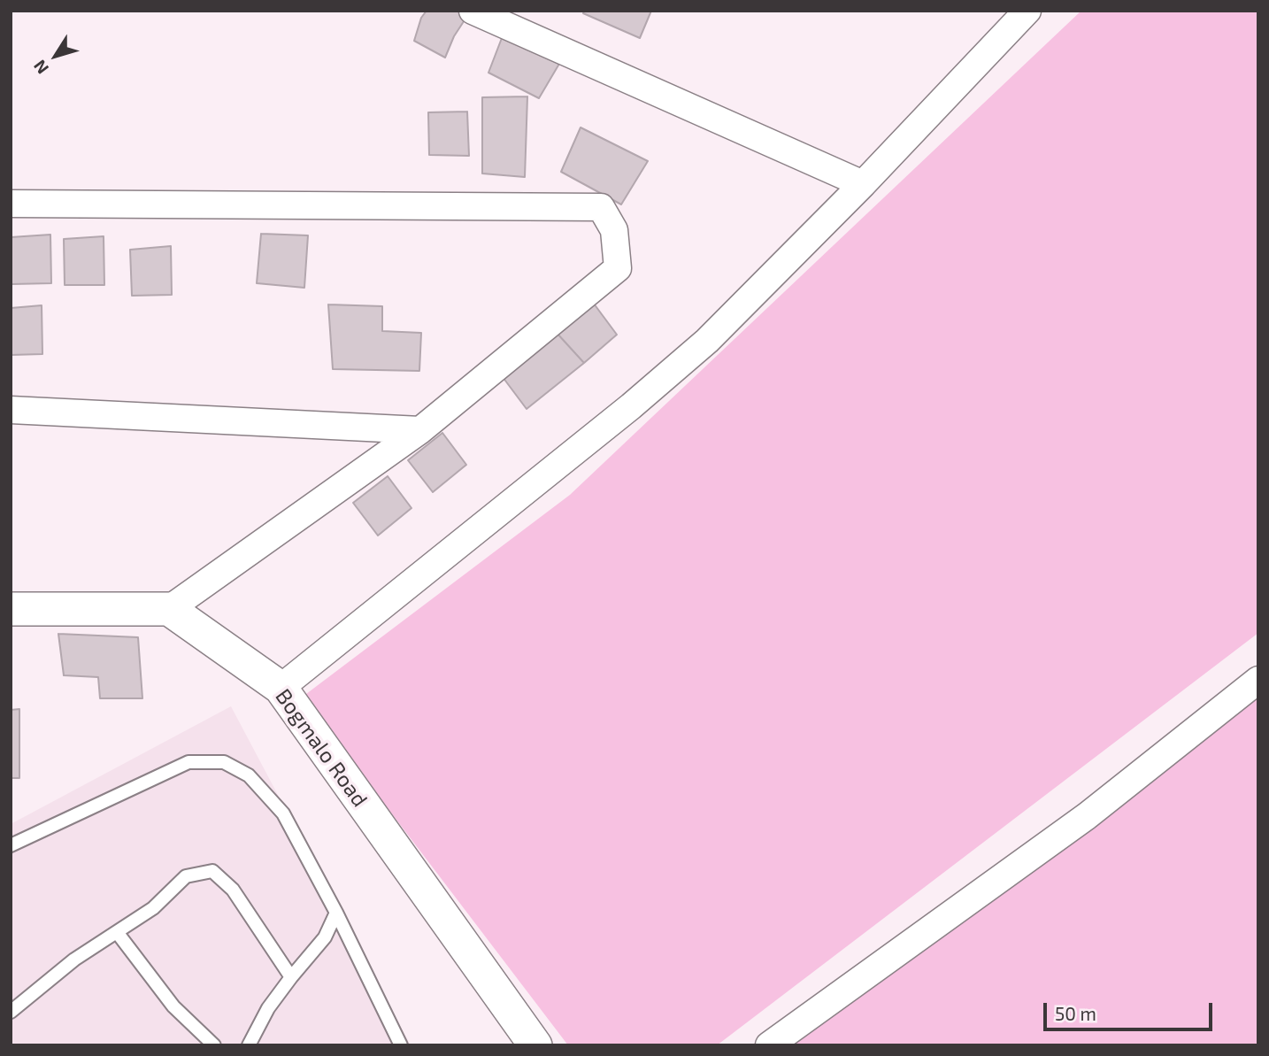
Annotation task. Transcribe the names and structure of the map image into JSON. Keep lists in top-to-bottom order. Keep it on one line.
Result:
{"streets":{"street":["Bogmalo Road"]},"scale_bar":"50 m","north":"bottom left"}
